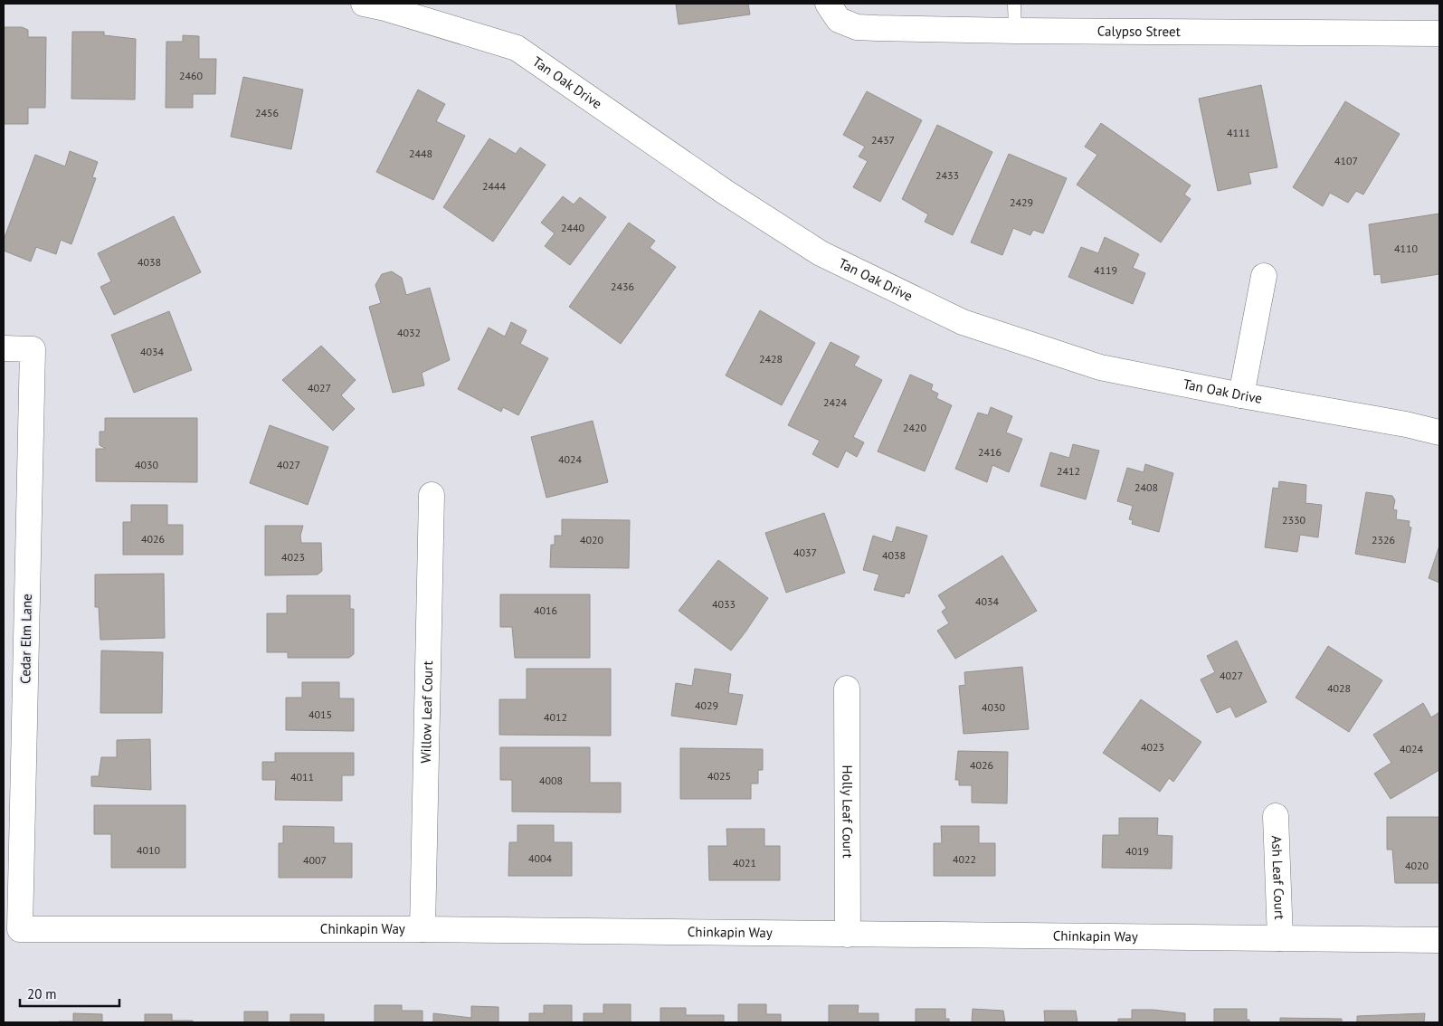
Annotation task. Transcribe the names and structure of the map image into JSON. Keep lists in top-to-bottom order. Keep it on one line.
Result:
{"streets":{"street":["Calypso Street","Tan Oak Drive","Cedar Elm Lane","Willow Leaf Court","Holly Leaf Court","Ash Leaf Court","Chinkapin Way"]},"crossings":[["Cedar Elm Lane","Chinkapin Way"],["Willow Leaf Court","Chinkapin Way"],["Holly Leaf Court","Chinkapin Way"],["Ash Leaf Court","Chinkapin Way"]],"house_numbers":["2460","2456","4111","2437","2448","4107","2433","2444","2429","2440","4110","4038","4119","2436","4032","4034","2428","4027","2424","2420","2416","4024","4030","4027","2412","2408","2330","4026","4020","2326","4037","4038","4023","4034","4033","4016","4027","4028","4029","4030","4015","4012","4023","4024","4026","4025","4011","4008","4010","4019","4004","4022","4007","4021","4020"],"scale_bar":"20 m"}
